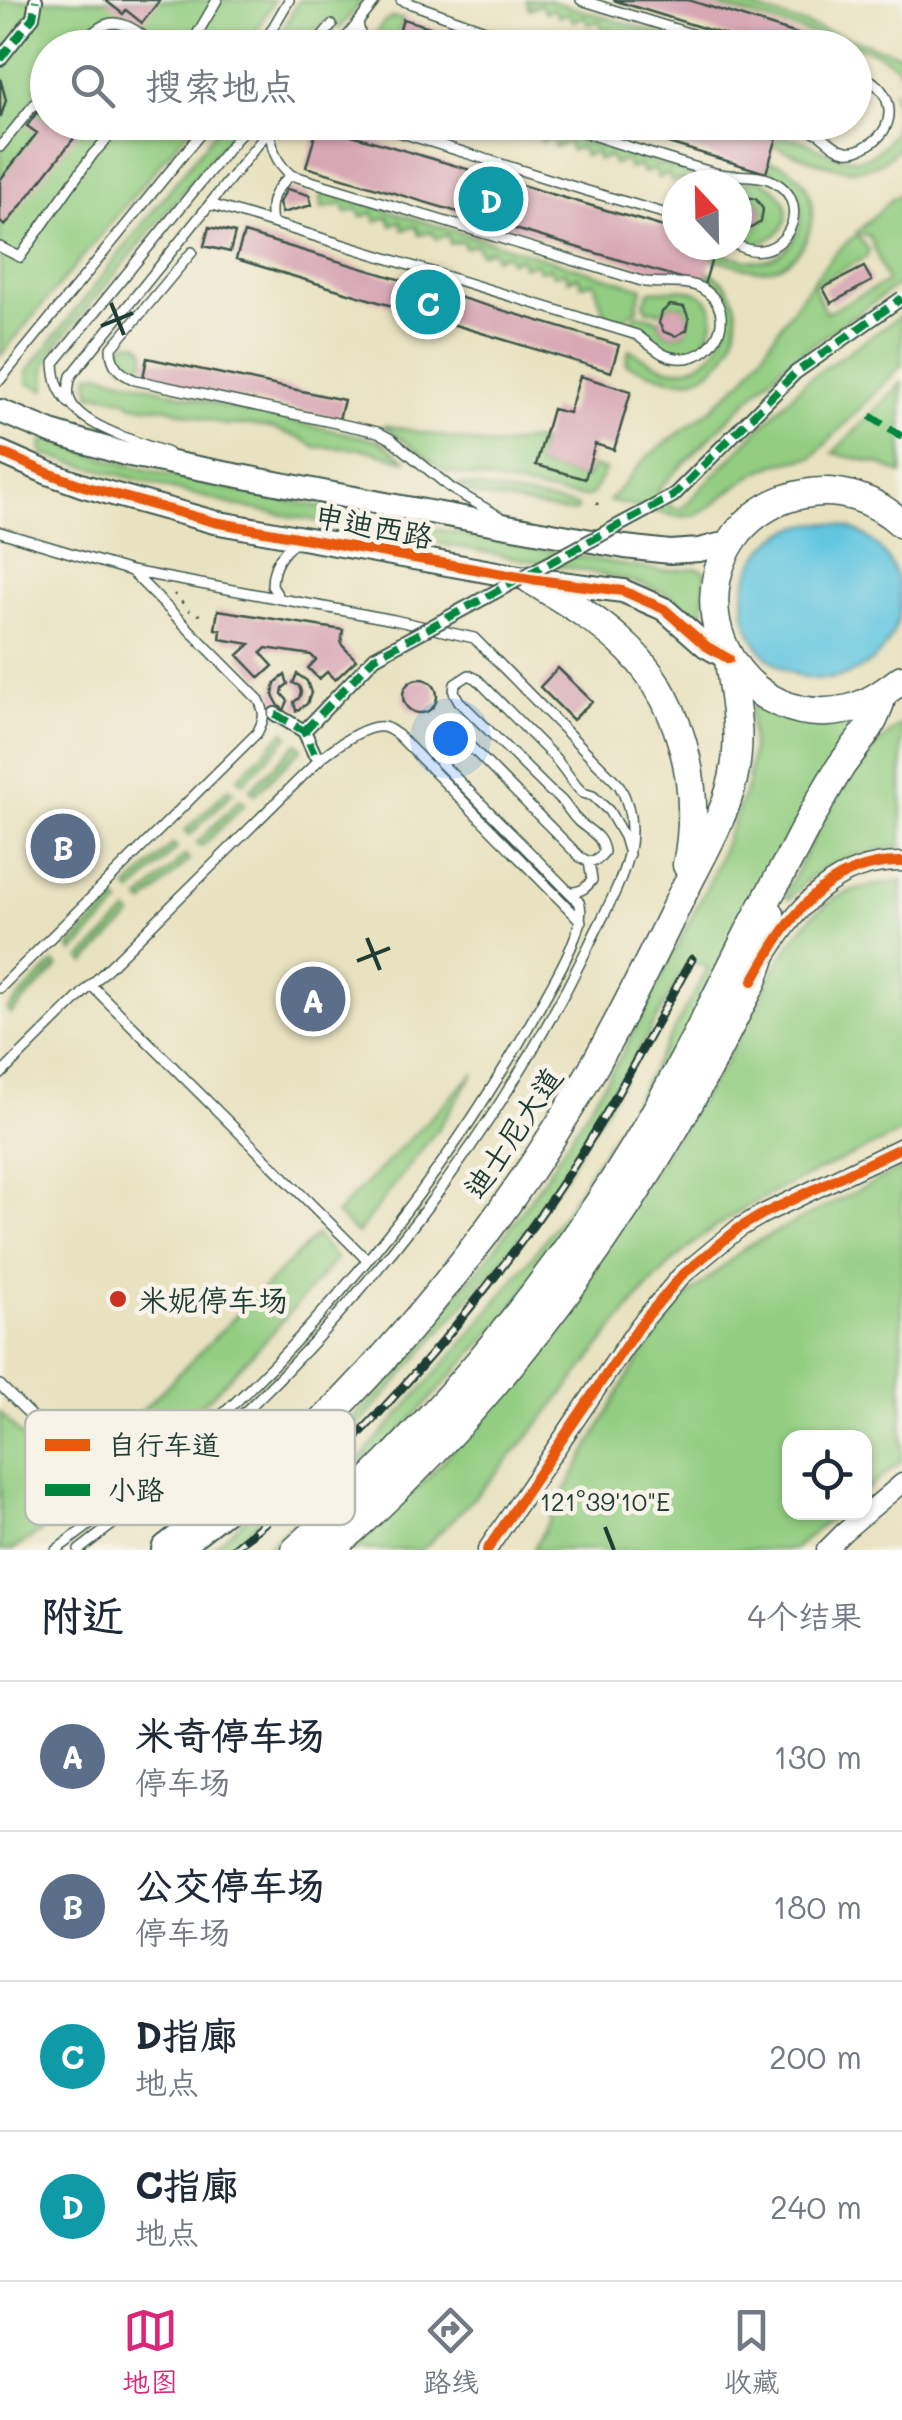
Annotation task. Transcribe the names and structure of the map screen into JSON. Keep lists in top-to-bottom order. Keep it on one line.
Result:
{"streets":{"highway":["迪士尼大道"],"street":["申迪西路"]},"crossings":[["申迪西路","迪士尼大道"]],"places":["米妮停车场"],"legend":["自行车道","小路"],"north":"top","page":{"search":"搜索地点","pins":["D","C","B","A"],"heading":["附近","4个结果"],"list":[{"mark":"A","name":"米奇停车场","note":"停车场","value":"130 m"},{"mark":"B","name":"公交停车场","note":"停车场","value":"180 m"},{"mark":"C","name":"D指廊","note":"地点","value":"200 m"},{"mark":"D","name":"C指廊","note":"地点","value":"240 m"}],"nav":["地图","路线","收藏"]},"coordinates":["121°39'10\"E"]}
